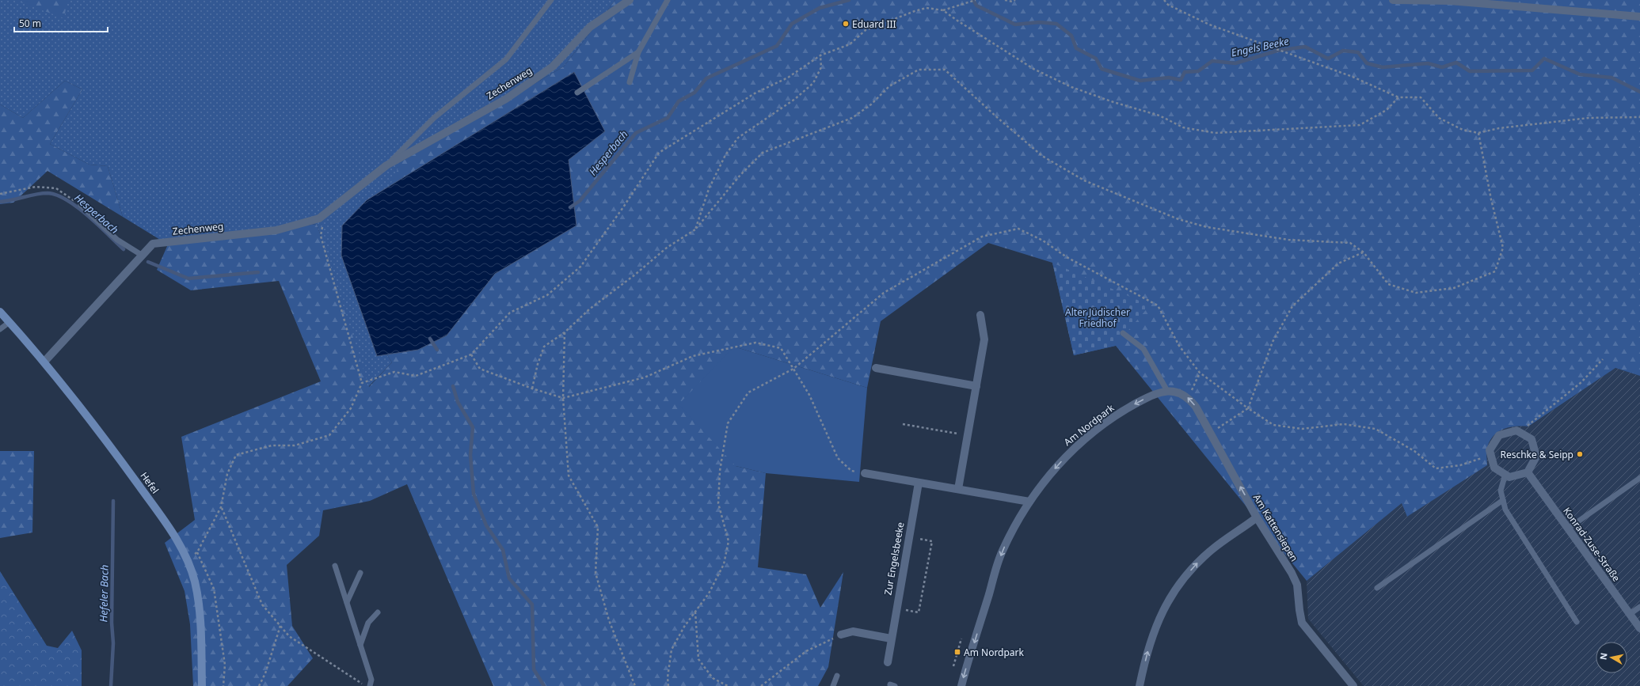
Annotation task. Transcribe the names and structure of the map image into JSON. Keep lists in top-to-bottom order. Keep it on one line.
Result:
{"streets":{"main road":["Hefel"],"street":["Zechenweg","Am Nordpark","Am Kattensiepen","Konrad-Zuse-Straße","Zur Engelsbeeke"]},"crossings":[["Zechenweg","Hefel"]],"one_way":["Am Nordpark","Am Kattensiepen"],"water":["Engels Beeke","Hesperbach","Hefeler Bach"],"parks":["Alter Jüdischer Friedhof"],"places":{"other":["Eduard III","Reschke & Seipp"],"transit":["Am Nordpark"]},"scale_bar":"50 m","north":"left"}
